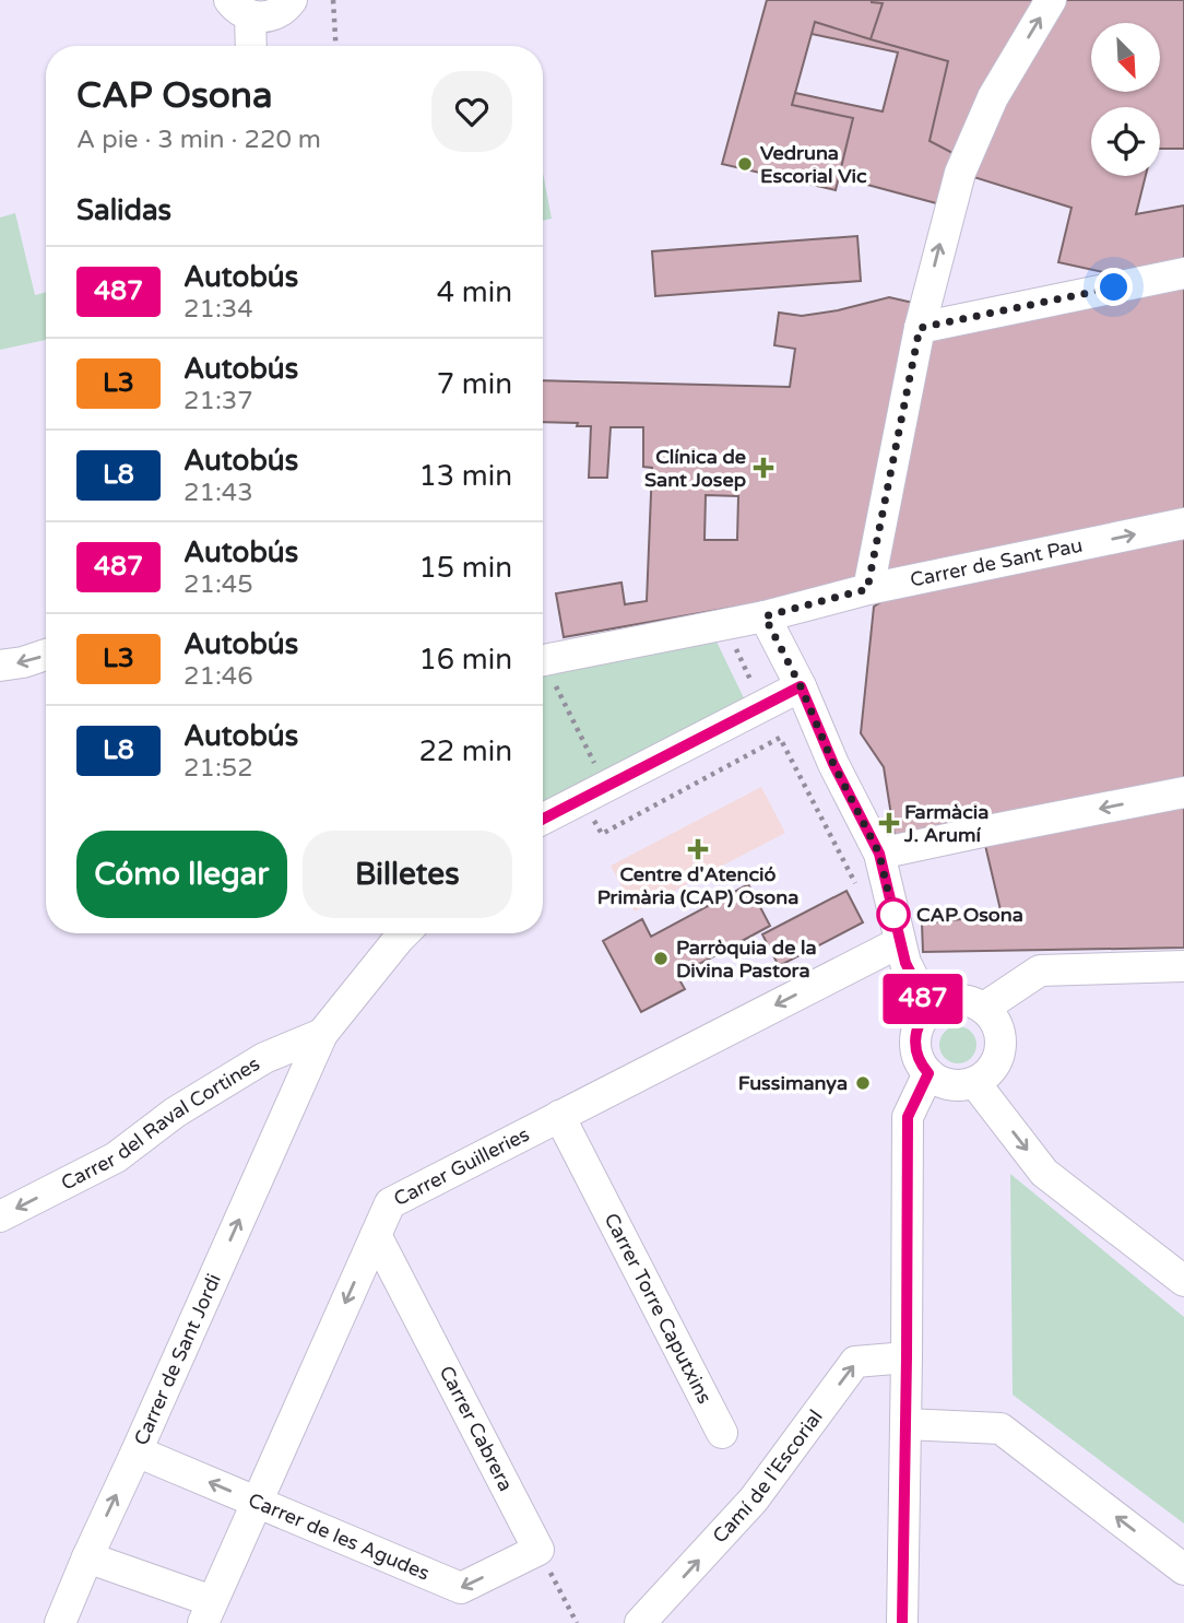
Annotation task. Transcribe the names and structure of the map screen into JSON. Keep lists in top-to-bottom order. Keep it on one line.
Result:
{"streets":{"street":["Carrer de Sant Pau","Carrer del Raval Cortines","Carrer Guilleries","Carrer Torre Caputxins","Carrer de Sant Jordi","Carrer Cabrera","Camí de l'Escorial","Carrer de les Agudes"]},"crossings":[["Carrer del Raval Cortines","Carrer de Sant Jordi"],["Carrer Guilleries","Carrer Torre Caputxins"],["Carrer Guilleries","Carrer Cabrera"],["Carrer Guilleries","Carrer de les Agudes"],["Carrer de Sant Jordi","Carrer de les Agudes"],["Carrer Cabrera","Carrer de les Agudes"]],"one_way":["Carrer del Raval Cortines","Carrer de Sant Jordi","Camí de l'Escorial","Carrer de les Agudes"],"places":{"other":["Vedruna Escorial Vic","CAP Osona","Parròquia de la Divina Pastora","Fussimanya"],"health":["Clínica de Sant Josep","Farmàcia J. Arumí","Centre d'Atenció Primària (CAP) Osona"]},"lines":["bus line 487"],"north":"bottom right","page":{"on_map":"487","heading":[["CAP Osona","A pie · 3 min · 220 m"],"Salidas"],"list":[{"mark":"487","name":"Autobús","note":"21:34","value":"4 min"},{"mark":"L3","name":"Autobús","note":"21:37","value":"7 min"},{"mark":"L8","name":"Autobús","note":"21:43","value":"13 min"},{"mark":"487","name":"Autobús","note":"21:45","value":"15 min"},{"mark":"L3","name":"Autobús","note":"21:46","value":"16 min"},{"mark":"L8","name":"Autobús","note":"21:52","value":"22 min"}],"buttons":["Cómo llegar","Billetes"]}}
